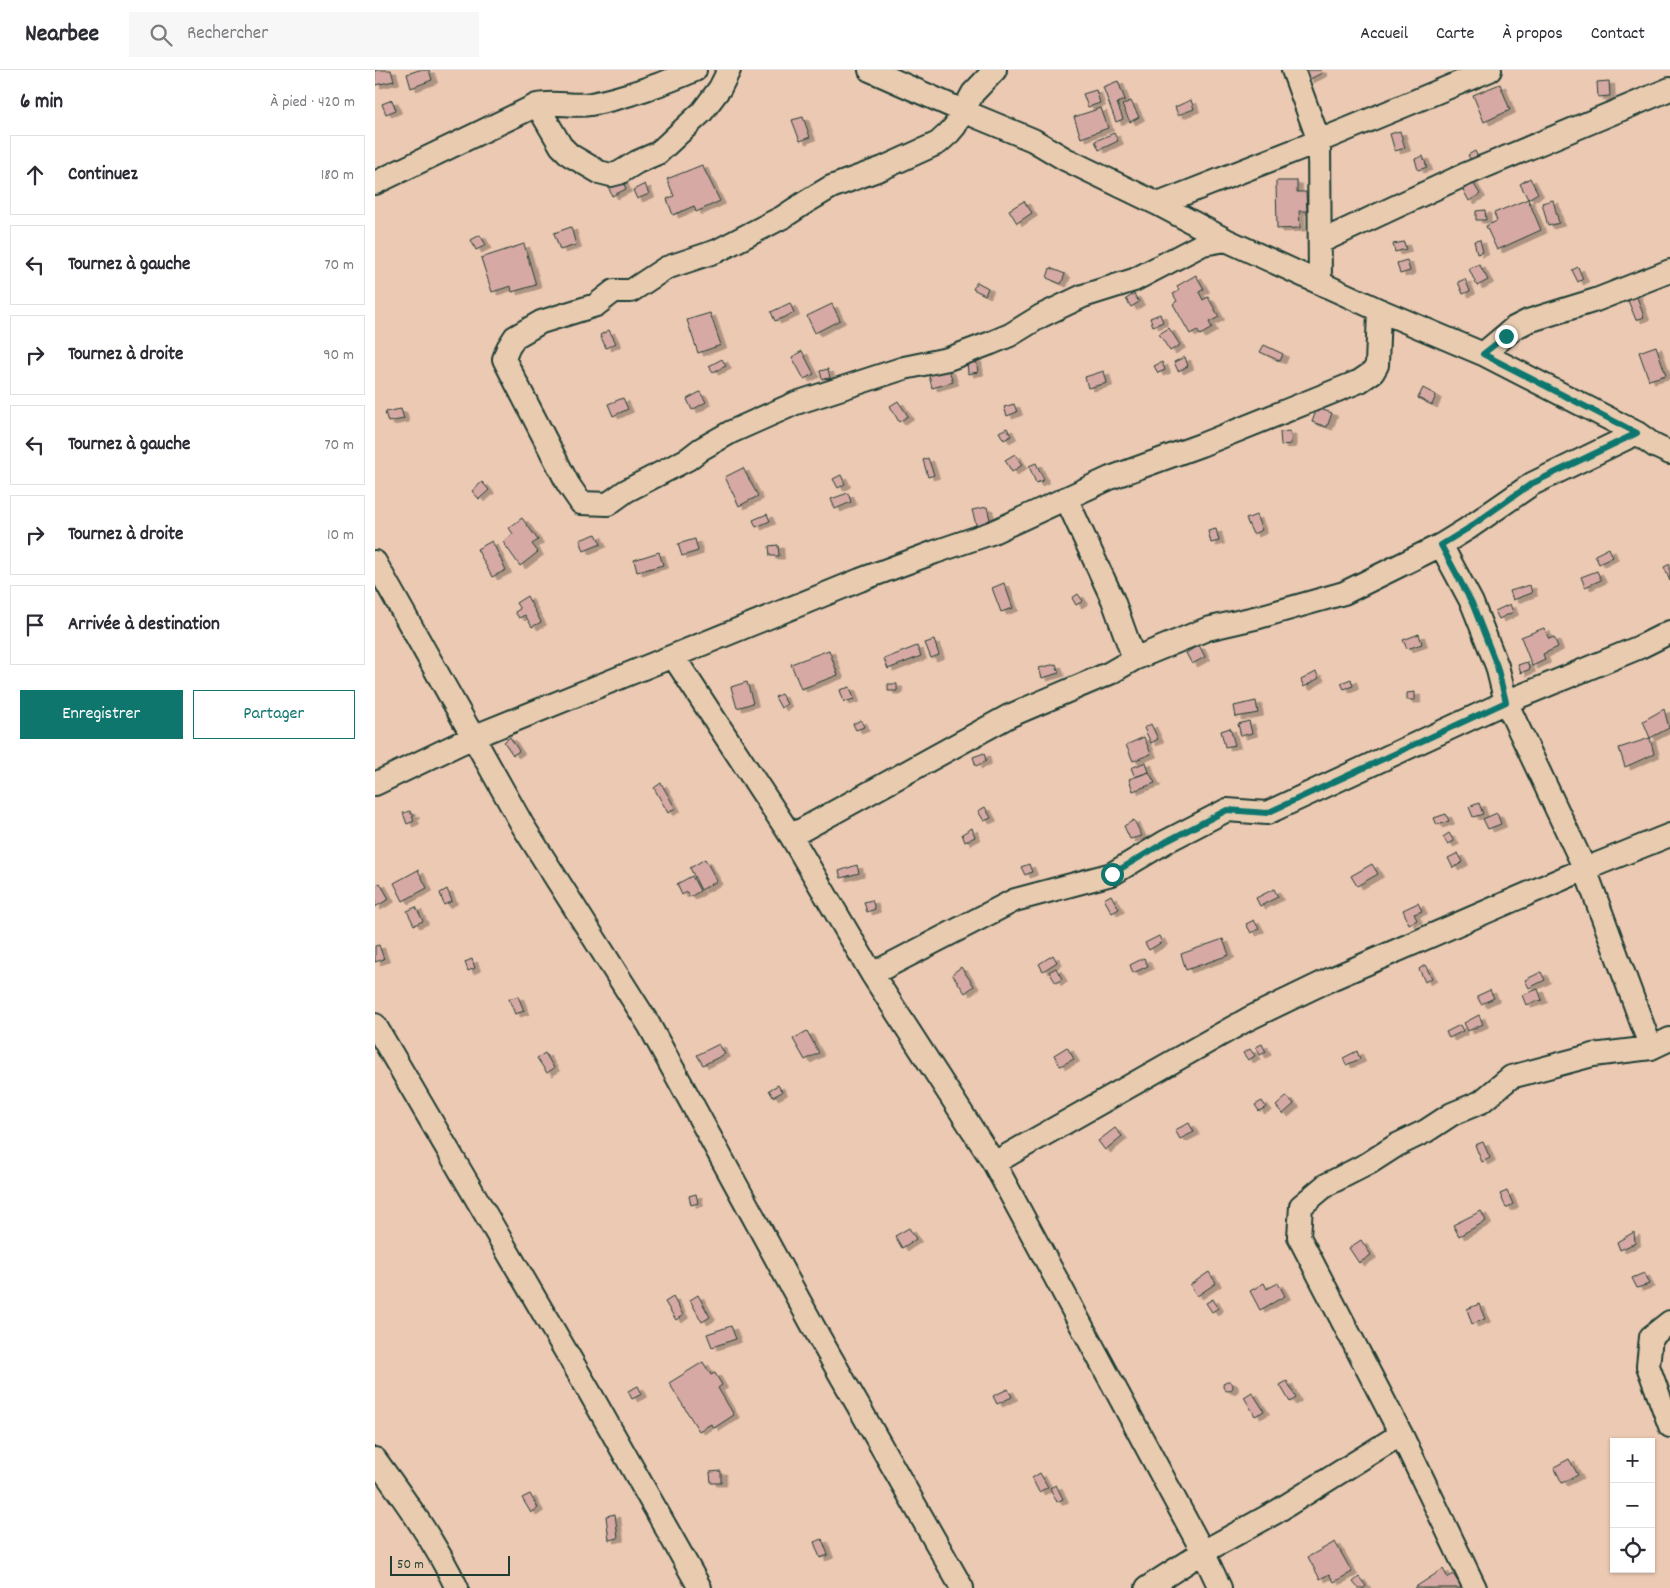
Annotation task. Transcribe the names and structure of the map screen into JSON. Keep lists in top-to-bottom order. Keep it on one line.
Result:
{"scale_bar":"50 m","page":{"header":"Nearbee","search":"Rechercher","nav":["Accueil","Carte","À propos","Contact"],"heading":["6 min","À pied · 420 m"],"list":[["Continuez","180 m"],["Tournez à gauche","70 m"],["Tournez à droite","90 m"],["Tournez à gauche","70 m"],["Tournez à droite","10 m"],"Arrivée à destination"],"buttons":["Enregistrer","Partager"],"map_buttons":["+","−"],"scale":"50 m"}}
